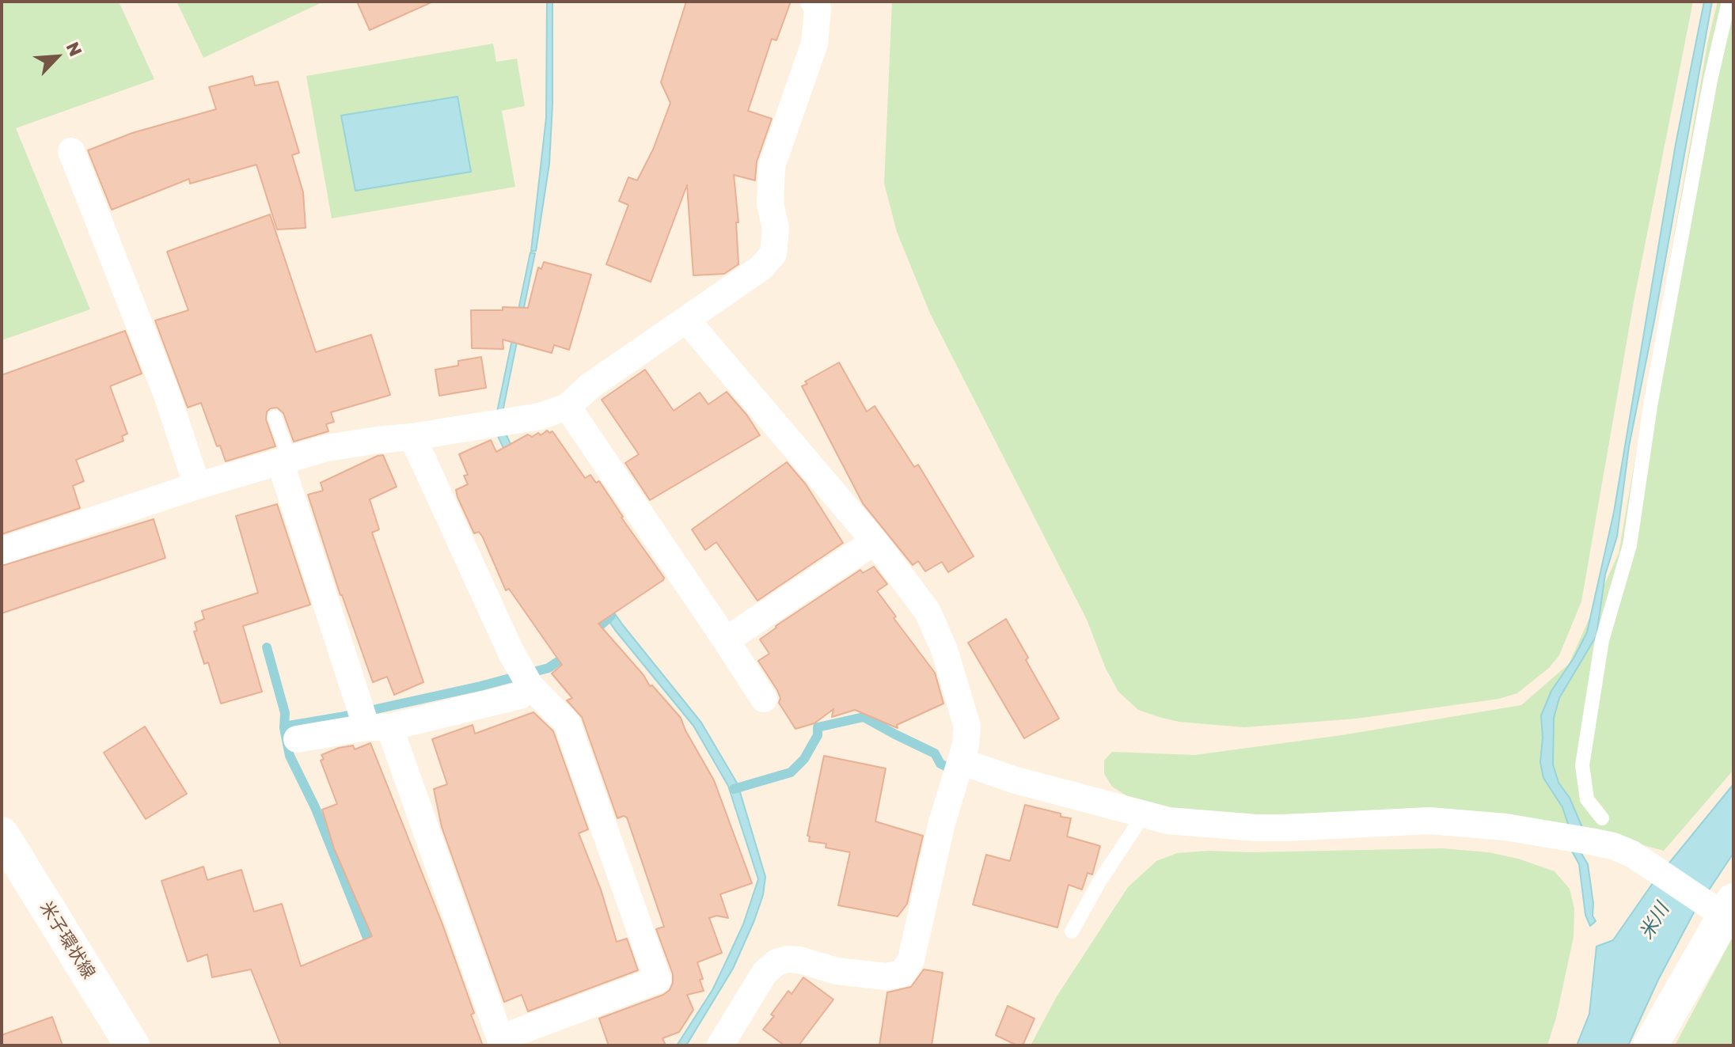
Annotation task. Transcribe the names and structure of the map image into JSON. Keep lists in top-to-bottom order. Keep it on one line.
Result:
{"streets":{"main road":["米子環状線"]},"water":["米川"],"north":"top right"}
